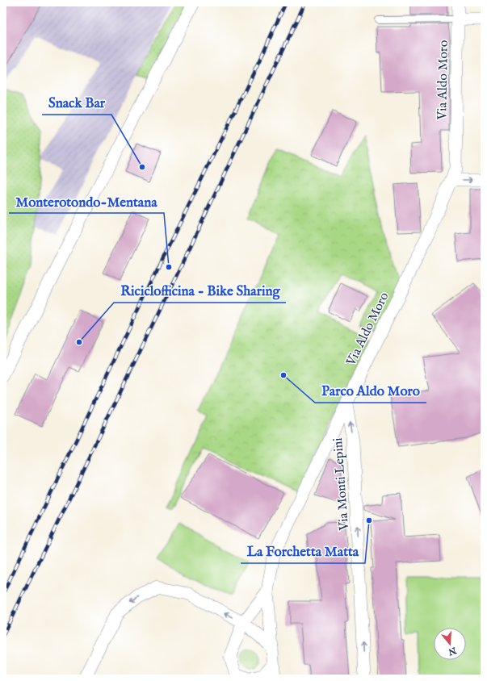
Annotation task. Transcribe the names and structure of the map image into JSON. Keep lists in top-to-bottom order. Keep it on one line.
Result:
{"streets":{"street":["Via Aldo Moro","Via Monti Lepini"]},"crossings":[["Via Aldo Moro","Via Monti Lepini"]],"one_way":["Via Monti Lepini"],"places":["Snack Bar","Monterotondo-Mentana","Riciclofficina - Bike Sharing","Parco Aldo Moro","La Forchetta Matta"],"north":"bottom"}
